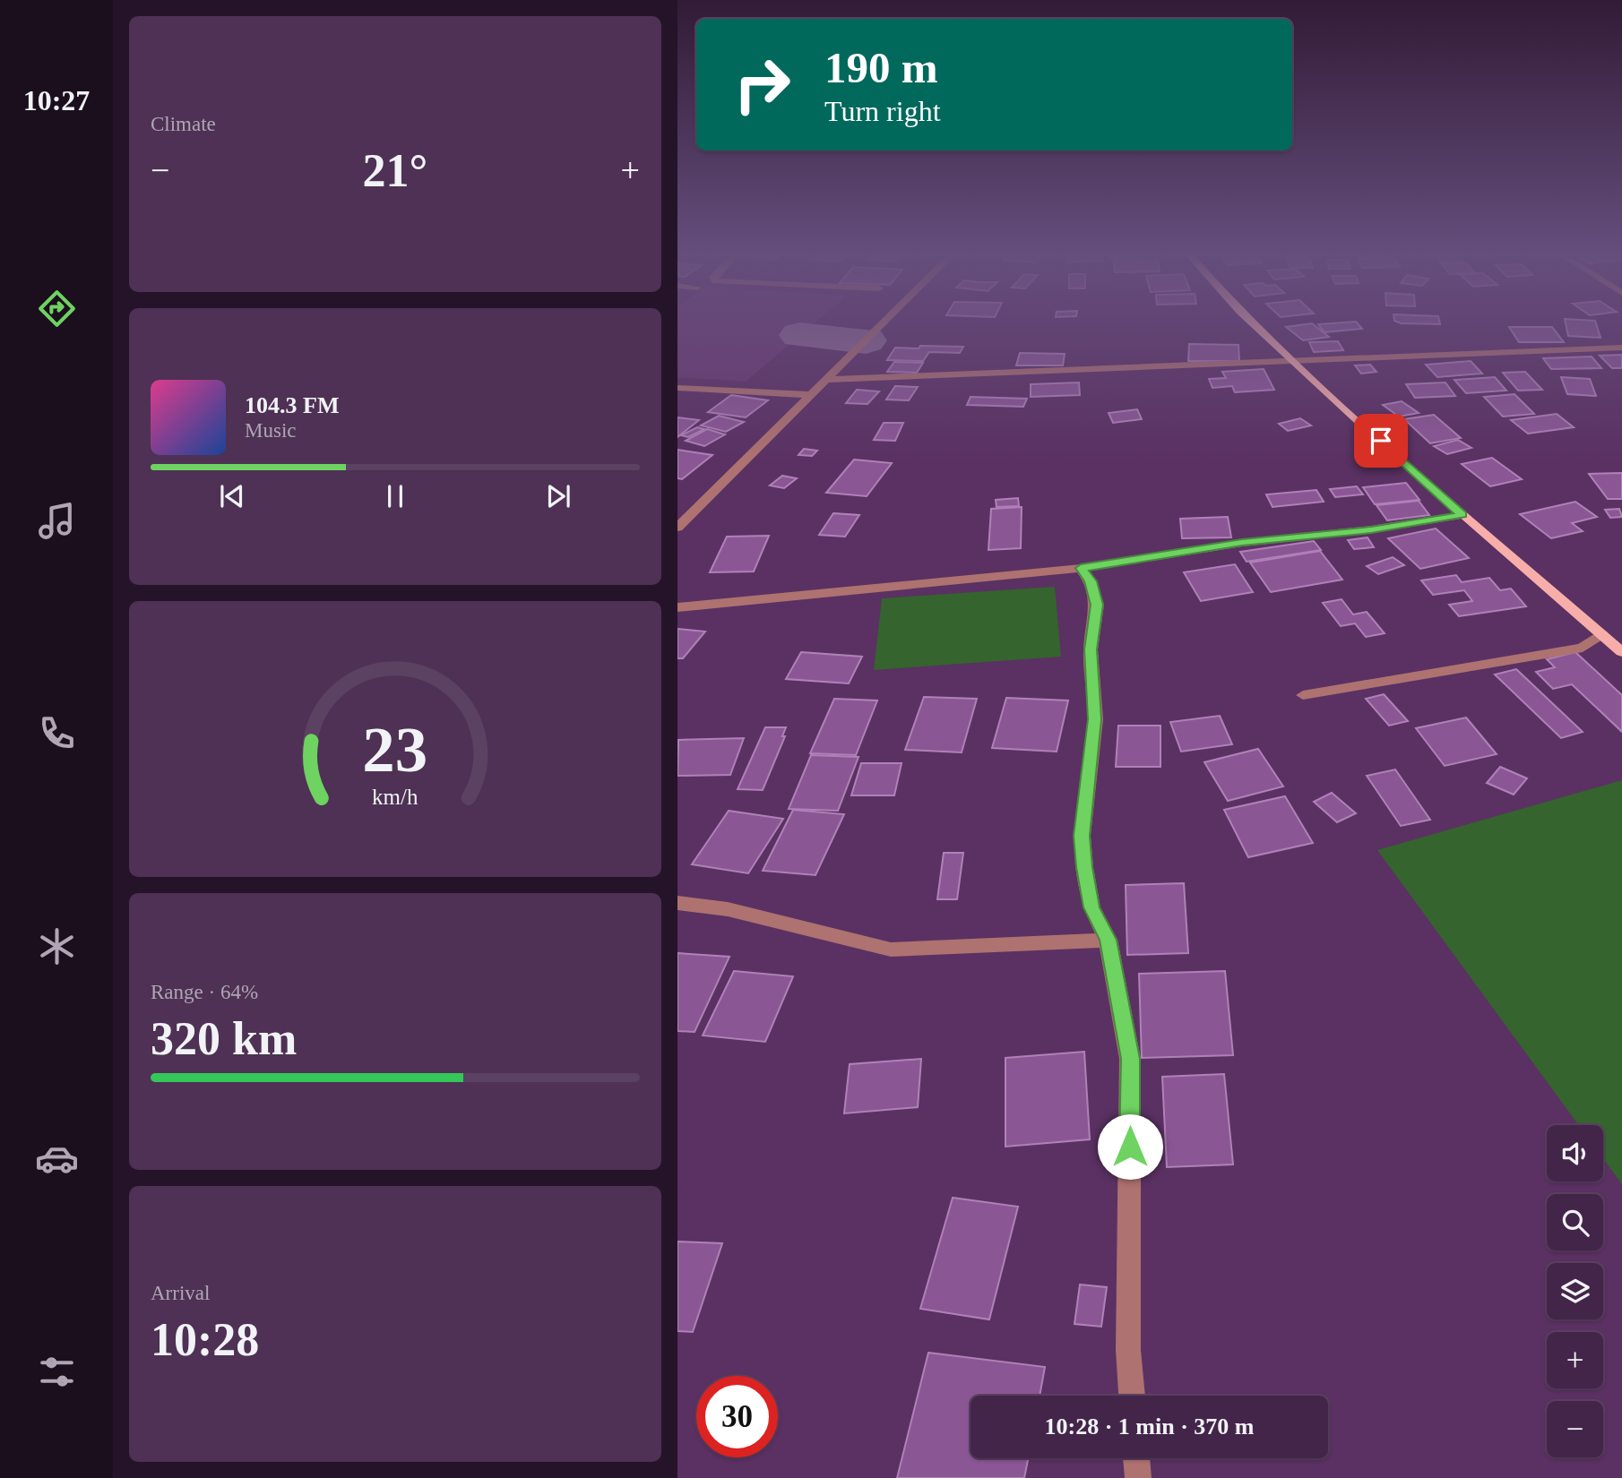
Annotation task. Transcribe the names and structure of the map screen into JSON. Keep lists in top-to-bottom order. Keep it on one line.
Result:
{"page":{"tabs":"10:27","tile":["Climate",["Range · 64%","320 km"],["Arrival","10:28"]],"turn":["190 m","Turn right"],"heat":["−","21°","+"],"song":["104.3 FM","Music"],"map_buttons":["+","−"],"limit":"30","trip":"10:28 · 1 min · 370 m","gauge":["23","km/h"]}}
